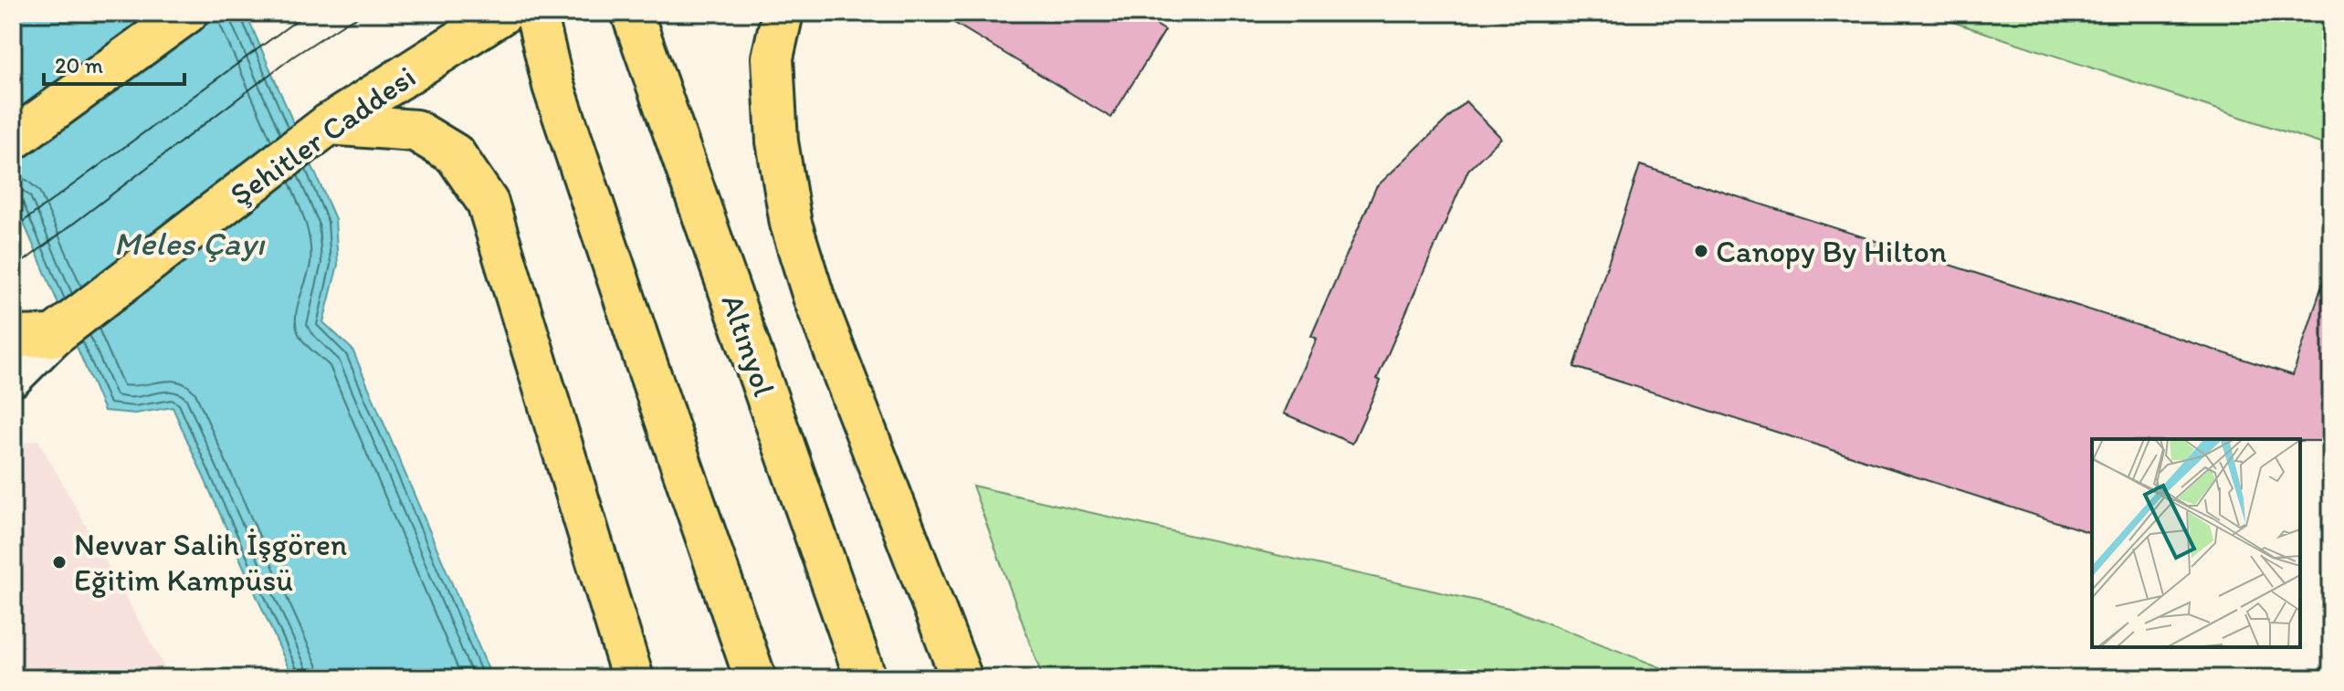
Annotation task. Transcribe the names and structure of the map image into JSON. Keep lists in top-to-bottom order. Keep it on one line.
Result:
{"streets":{"main road":["Şehitler Caddesi","Altınyol"]},"water":["Meles Çayı"],"places":["Canopy By Hilton","Nevvar Salih İşgören Eğitim Kampüsü"],"scale_bar":"20 m"}
